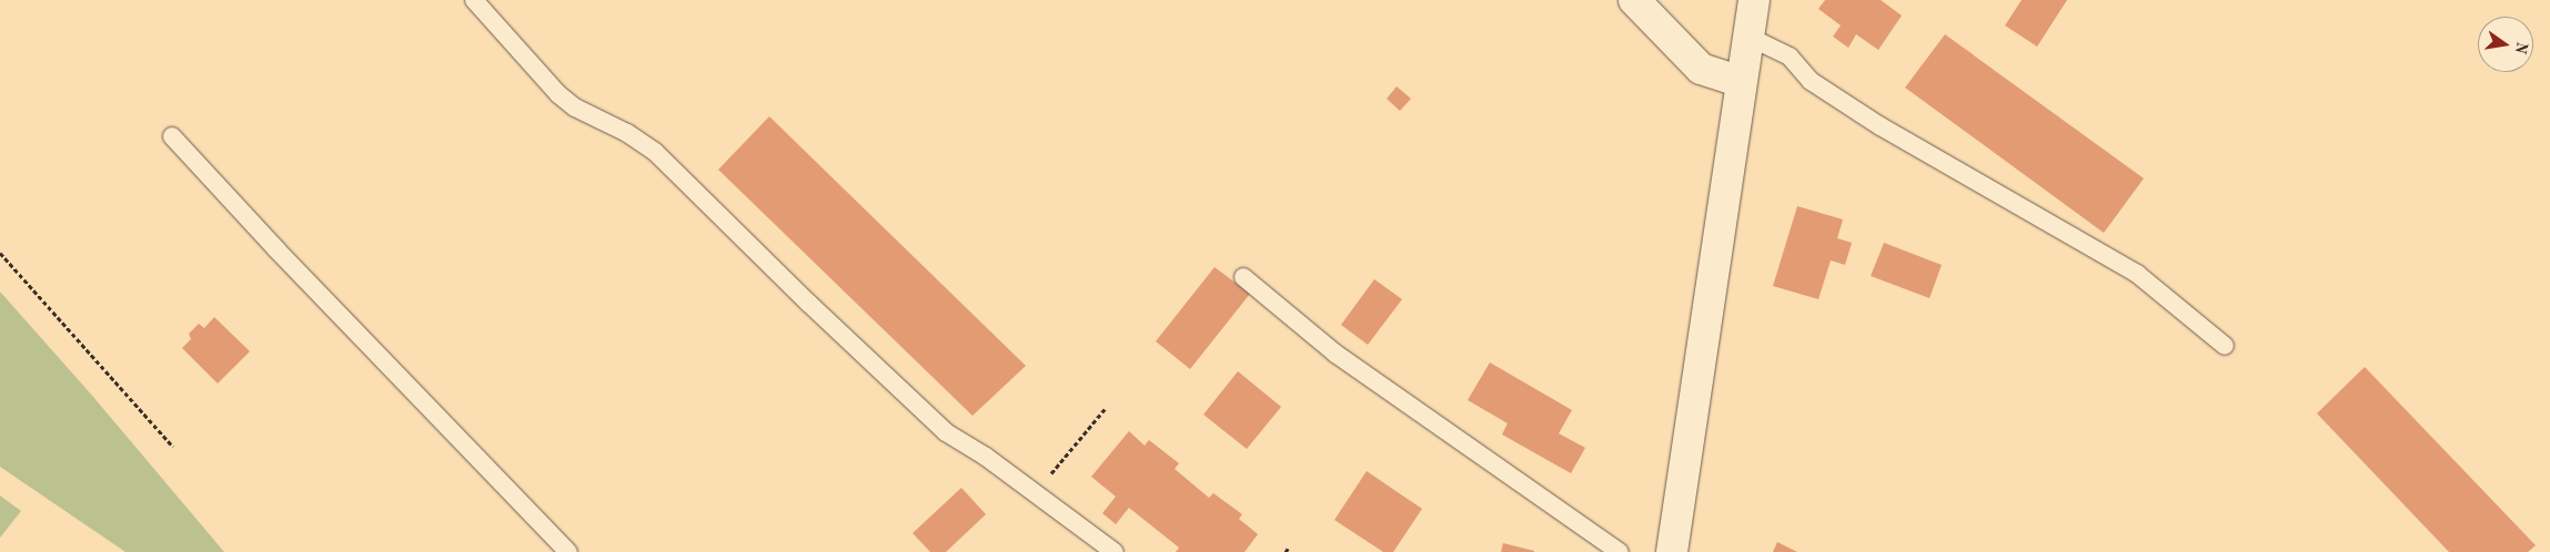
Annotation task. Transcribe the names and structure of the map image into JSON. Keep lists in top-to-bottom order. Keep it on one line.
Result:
{"north":"right"}
